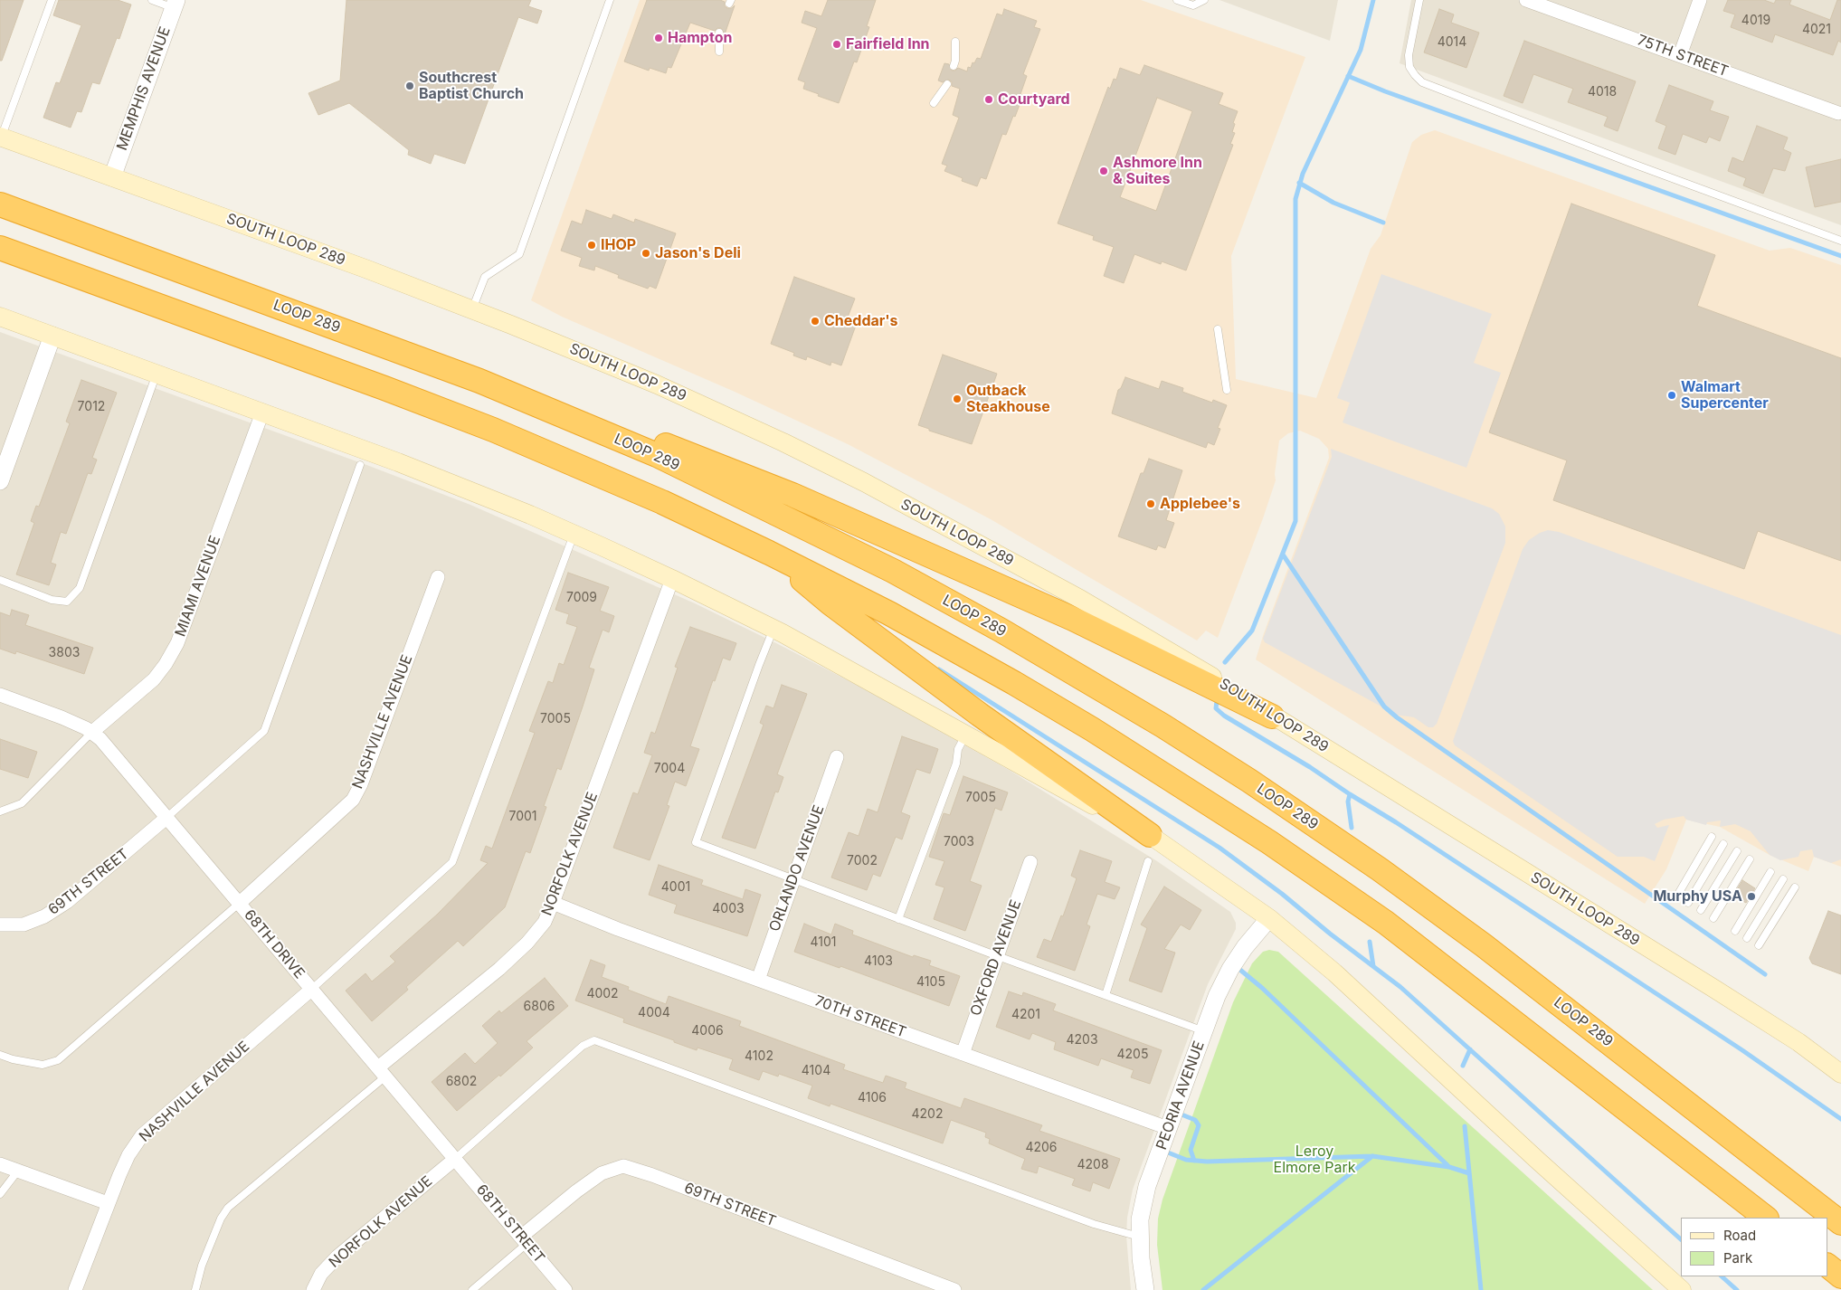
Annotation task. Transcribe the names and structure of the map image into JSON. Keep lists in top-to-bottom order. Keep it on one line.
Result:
{"streets":{"highway":["LOOP 289"],"main road":["SOUTH LOOP 289"],"street":["75TH STREET","MEMPHIS AVENUE","MIAMI AVENUE","NASHVILLE AVENUE","NORFOLK AVENUE","ORLANDO AVENUE","69TH STREET","68TH DRIVE","OXFORD AVENUE","70TH STREET","PEORIA AVENUE","68TH STREET"]},"crossings":[["MEMPHIS AVENUE","SOUTH LOOP 289"],["MIAMI AVENUE","68TH DRIVE"],["NASHVILLE AVENUE","68TH DRIVE"],["NORFOLK AVENUE","68TH DRIVE"],["NORFOLK AVENUE","70TH STREET"],["NORFOLK AVENUE","68TH STREET"],["ORLANDO AVENUE","70TH STREET"],["69TH STREET","68TH DRIVE"],["69TH STREET","68TH STREET"],["68TH DRIVE","68TH STREET"],["OXFORD AVENUE","70TH STREET"],["70TH STREET","PEORIA AVENUE"]],"parks":["Leroy Elmore Park"],"places":["Hampton","Fairfield Inn","Southcrest Baptist Church","Courtyard","Ashmore Inn & Suites","IHOP","Jason's Deli","Cheddar's","Walmart Supercenter","Outback Steakhouse","Applebee's","Murphy USA"],"house_numbers":["4019","4021","4014","4018","7012","7009","3803","7005","7004","7005","7001","7003","7002","4001","4003","4101","4103","4105","4002","6806","4004","4201","4006","4203","4205","4102","4104","6802","4106","4202","4206","4208"],"legend":["Road","Park"]}
